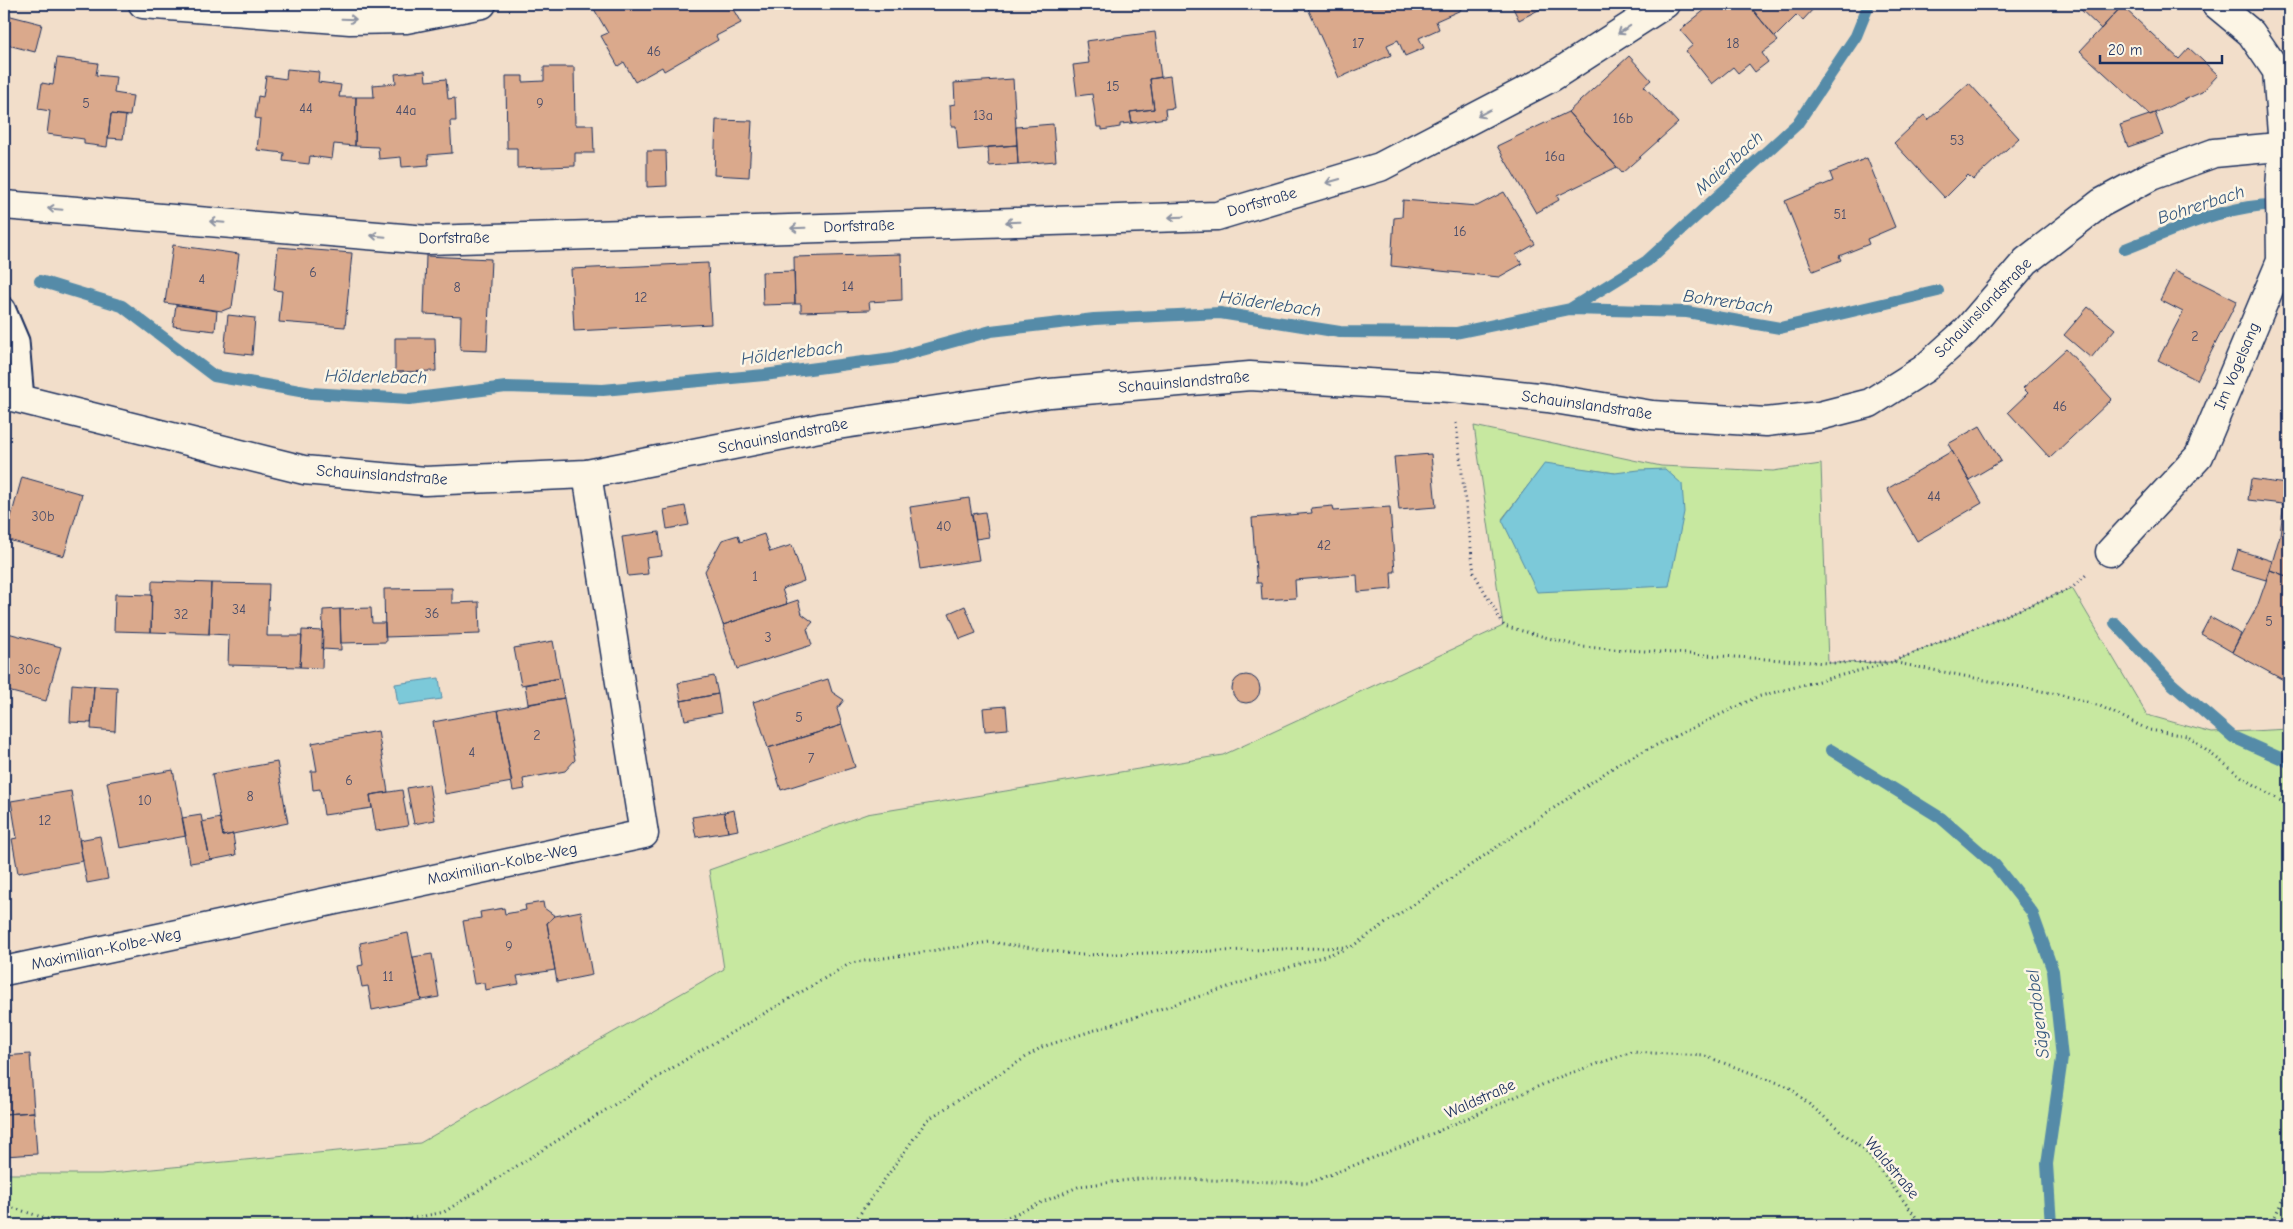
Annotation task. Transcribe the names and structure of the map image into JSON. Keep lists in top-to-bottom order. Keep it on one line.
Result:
{"streets":{"street":["Dorfstraße","Schauinslandstraße","Im Vogelsang","Maximilian-Kolbe-Weg"],"path":["Waldstraße"]},"crossings":[["Schauinslandstraße","Im Vogelsang"],["Schauinslandstraße","Maximilian-Kolbe-Weg"]],"one_way":["Dorfstraße"],"water":["Maienbach","Bohrerbach","Hölderlebach","Sägendobel"],"house_numbers":["17","18","46","15","5","9","44","44a","13a","16b","53","16a","51","16","6","4","14","8","12","2","46","44","30b","40","42","1","34","36","32","5","3","30c","5","2","4","7","6","8","10","12","9","11"],"scale_bar":"20 m"}
